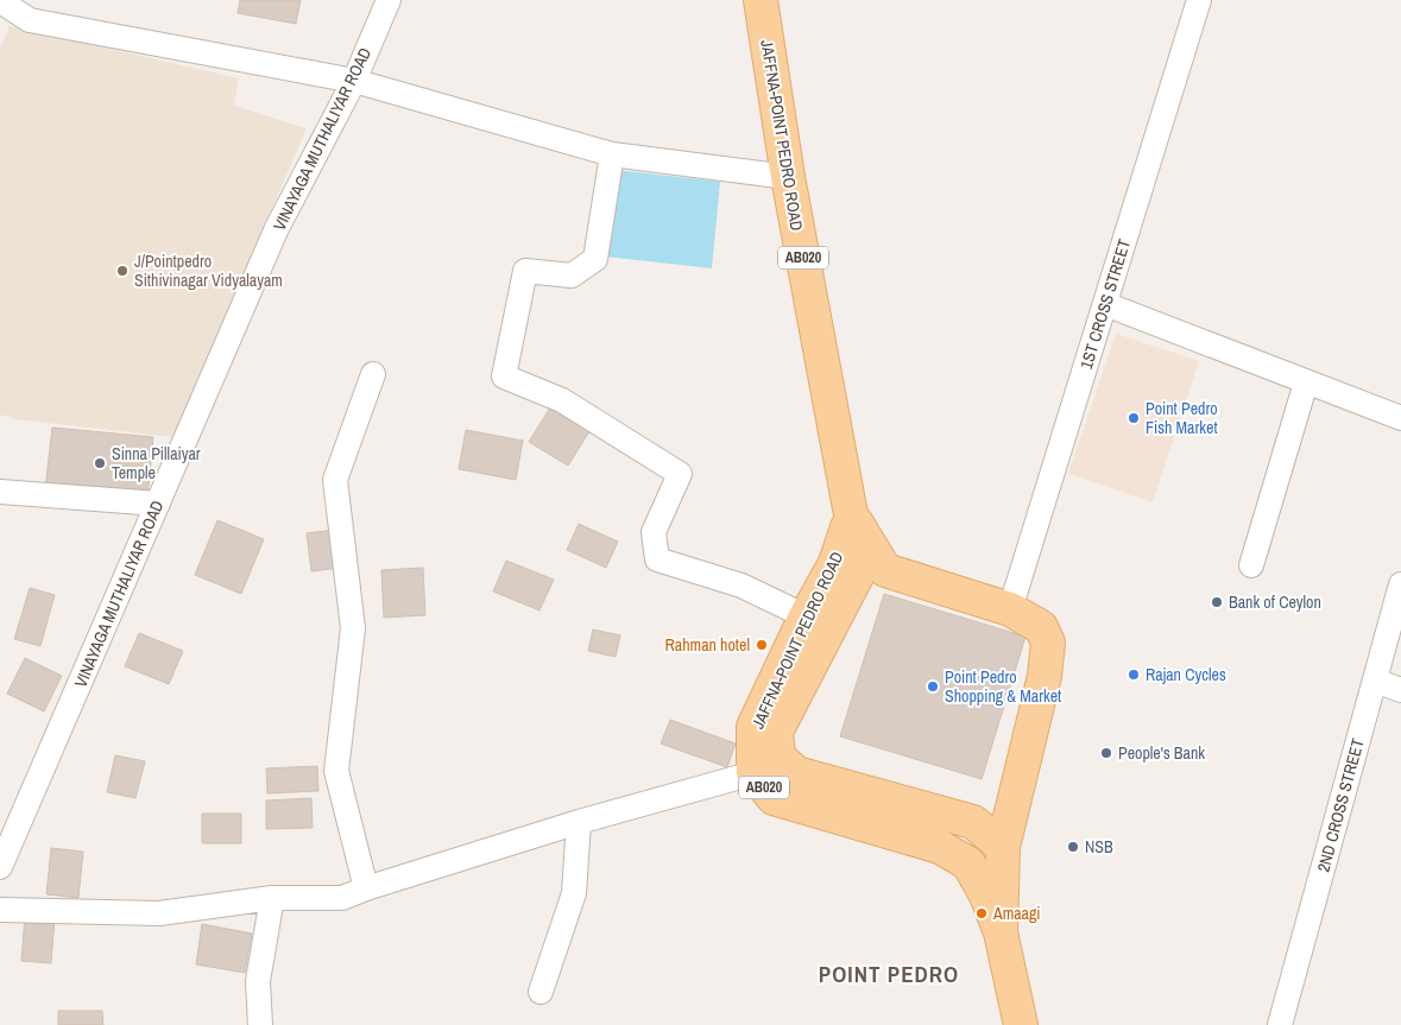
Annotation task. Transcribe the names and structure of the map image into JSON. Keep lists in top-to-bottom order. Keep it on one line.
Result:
{"streets":{"main road":["JAFFNA-POINT PEDRO ROAD","AB020"],"street":["VINAYAGA MUTHALIYAR ROAD","1ST CROSS STREET","2ND CROSS STREET"]},"crossings":[["JAFFNA-POINT PEDRO ROAD","1ST CROSS STREET"]],"districts":["POINT PEDRO"],"places":["J/Pointpedro Sithivinagar Vidyalayam","Point Pedro Fish Market","Sinna Pillaiyar Temple","Bank of Ceylon","Rahman hotel","Rajan Cycles","Point Pedro Shopping & Market","People's Bank","NSB","Amaagi"]}
